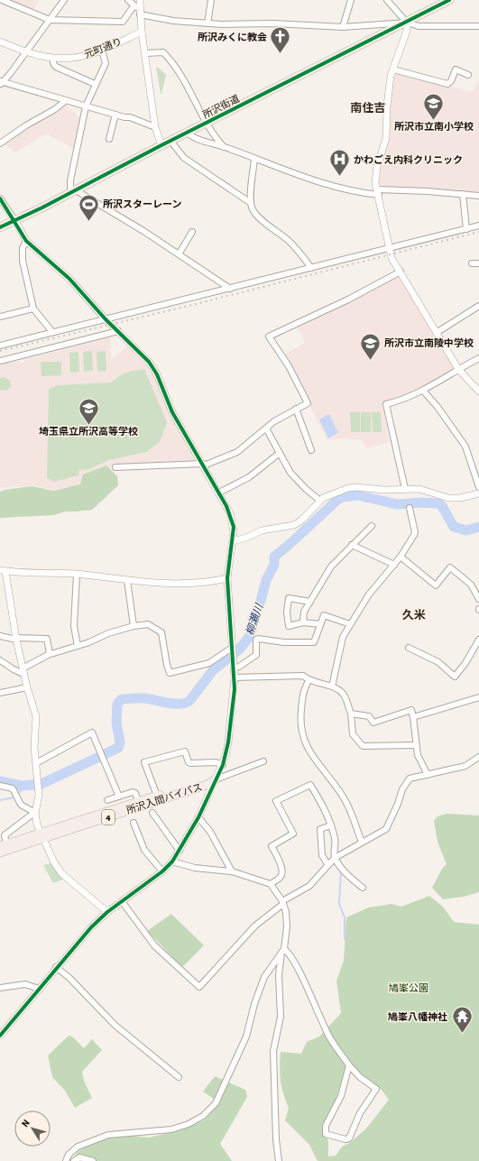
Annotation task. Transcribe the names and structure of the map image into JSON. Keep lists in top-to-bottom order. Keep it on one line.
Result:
{"streets":{"main road":["所沢街道","所沢入間バイパス","4"],"street":["元町通り"]},"districts":["南住吉","久米"],"water":["柳瀬川"],"parks":["鳩峯公園"],"places":{"church":["所沢みくに教会"],"school or university":["所沢市立南小学校","所沢市立南陵中学校","埼玉県立所沢高等学校"],"hospital":["かわごえ内科クリニック"],"sports":["所沢スターレーン"],"temple":["鳩峯八幡神社"]},"north":"top left"}
